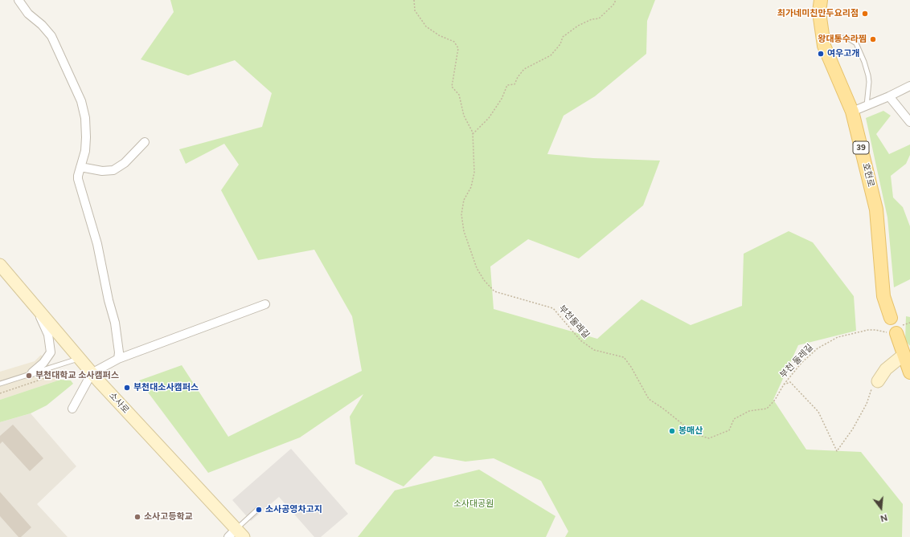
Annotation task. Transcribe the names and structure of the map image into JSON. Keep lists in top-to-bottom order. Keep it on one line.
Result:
{"streets":{"main road":["39","호현로"],"street":["소사로"],"path":["부천둘레길","부천 둘레길"]},"crossings":[["부천둘레길","부천 둘레길"]],"parks":["소사대공원"],"places":["최가네미친만두요리점","왕대통수라찜","여우고개","부천대학교 소사캠퍼스","부천대소사캠퍼스","봉매산","소사공영차고지","소사고등학교"],"north":"bottom"}
